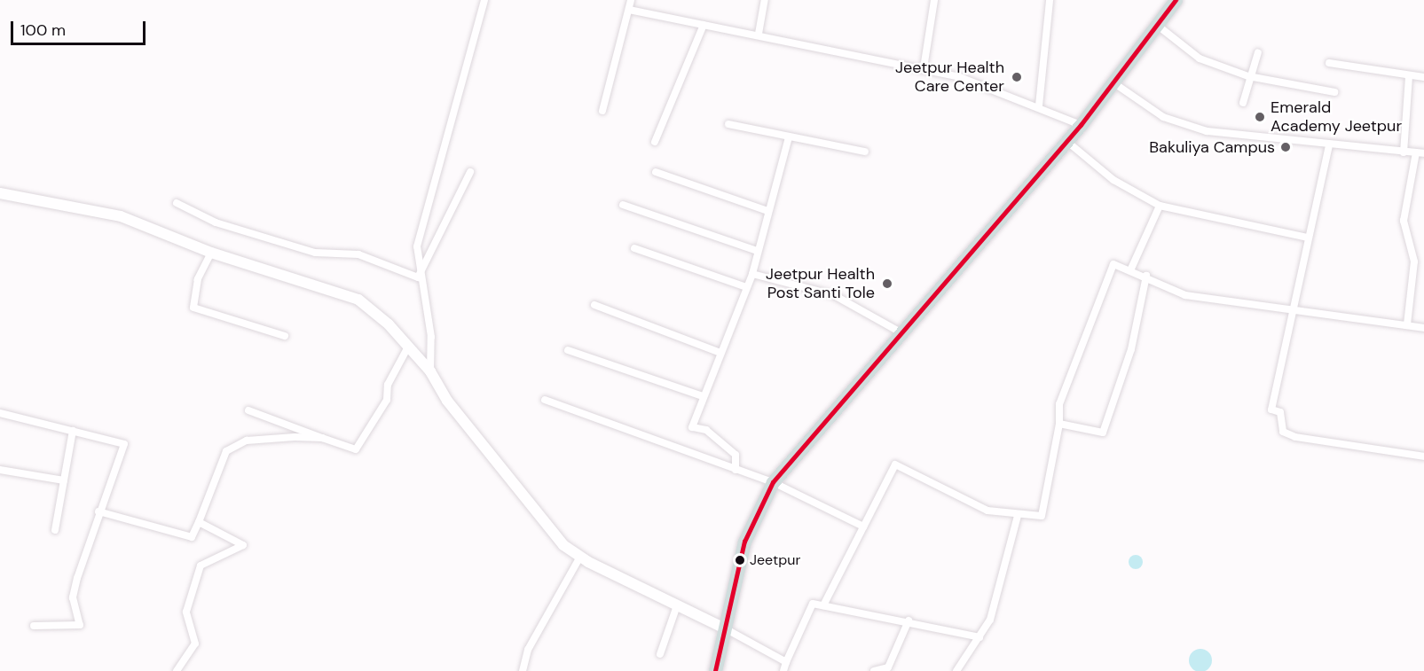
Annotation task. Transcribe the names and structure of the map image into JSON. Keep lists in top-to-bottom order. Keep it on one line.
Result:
{"places":["Jeetpur Health Care Center","Emerald Academy Jeetpur","Bakuliya Campus","Jeetpur Health Post Santi Tole","Jeetpur"],"scale_bar":"100 m"}
